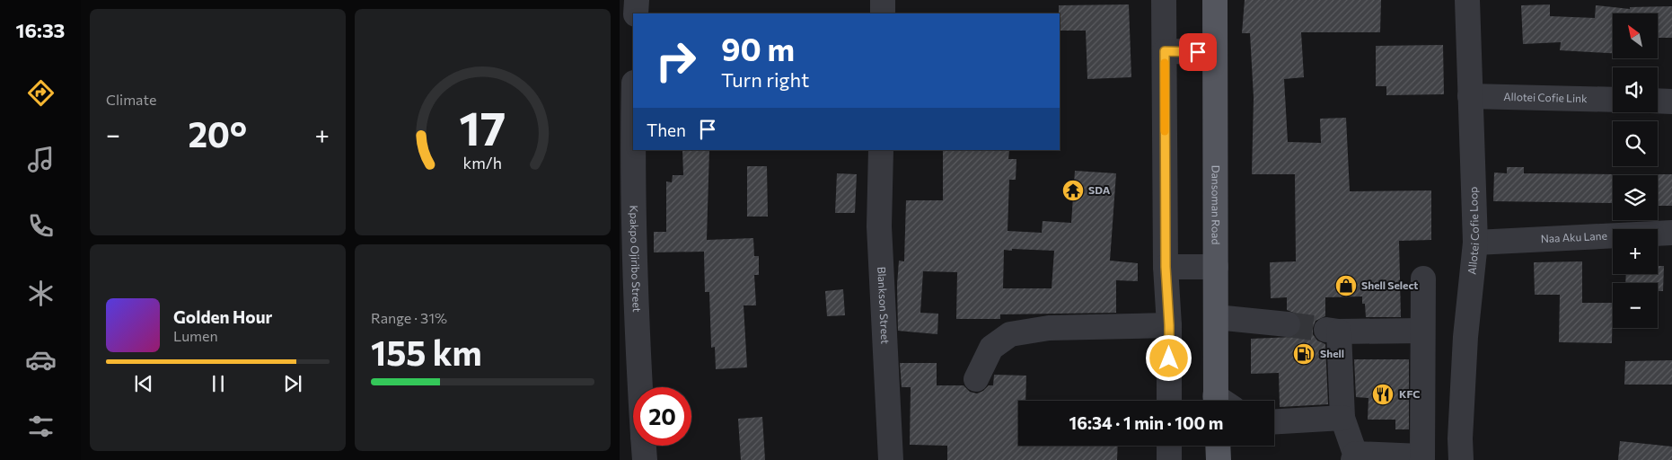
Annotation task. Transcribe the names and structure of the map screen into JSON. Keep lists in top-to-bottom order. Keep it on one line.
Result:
{"streets":{"main road":["Dansoman Road"],"street":["Allotei Cofie Link","Allotei Cofie Loop","Naa Aku Lane","Kpakpo Ojiribo Street","Blankson Street"]},"crossings":[["Allotei Cofie Link","Allotei Cofie Loop"],["Allotei Cofie Loop","Naa Aku Lane"]],"places":{"temple":["SDA"],"shop":["Shell Select"],"fuel station":["Shell"],"restaurant":["KFC"]},"north":"top left","page":{"tabs":"16:33","tile":["Climate",["Range · 31%","155 km"]],"map_buttons":["+","−"],"turn":["90 m","Turn right"],"then":"Then","heat":["−","20°","+"],"song":["Golden Hour","Lumen"],"limit":"20","trip":"16:34 · 1 min · 100 m","gauge":["17","km/h"]}}
